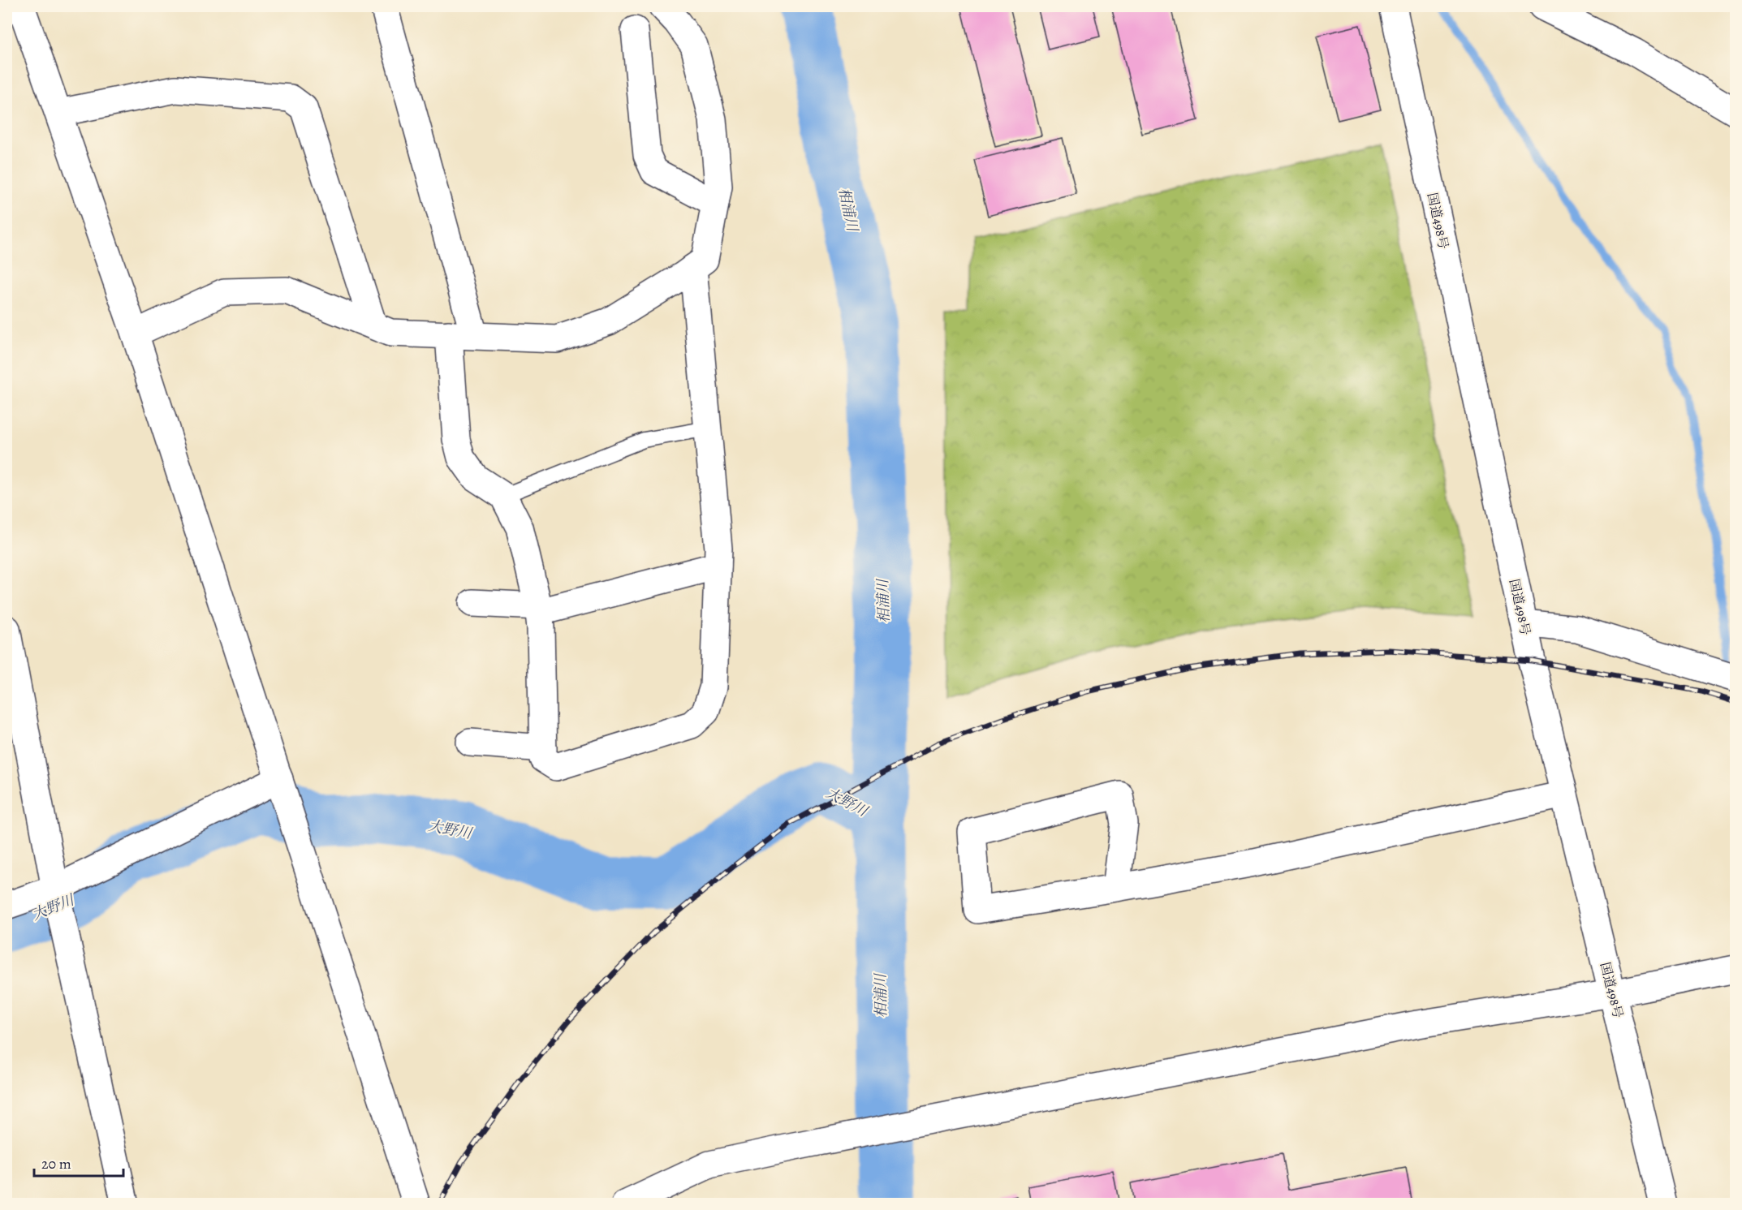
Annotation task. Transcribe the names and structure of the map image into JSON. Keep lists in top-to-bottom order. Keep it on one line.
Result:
{"streets":{"main road":["国道498号"]},"water":["相浦川","大野川"],"scale_bar":"20 m"}
